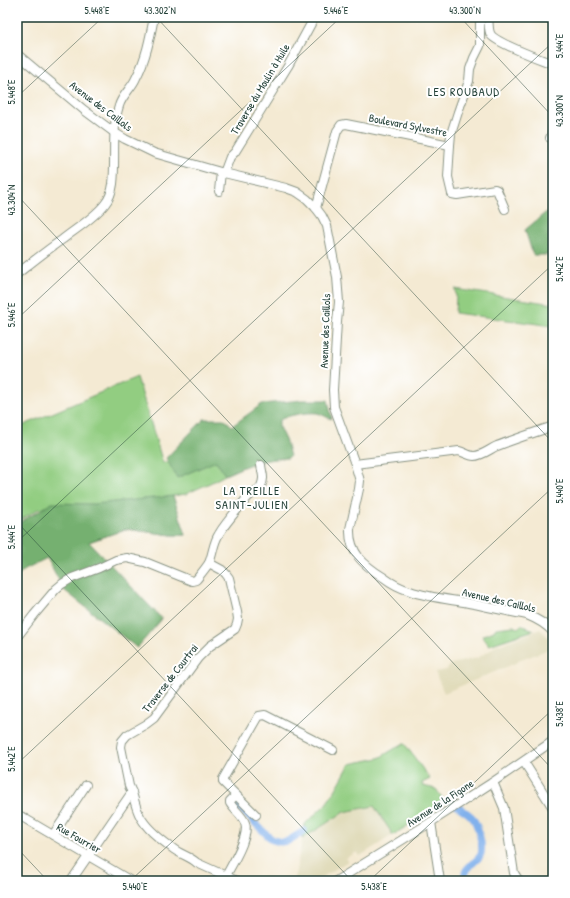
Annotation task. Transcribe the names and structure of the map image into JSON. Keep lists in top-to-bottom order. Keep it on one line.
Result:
{"streets":{"street":["Traverse du Moulin à Huile","Avenue des Caillols","Boulevard Sylvestre","Traverse de Courtrai","Avenue de la Figone","Rue Fourrier"]},"crossings":[["Traverse du Moulin à Huile","Avenue des Caillols"],["Avenue des Caillols","Boulevard Sylvestre"]],"districts":["LES ROUBAUD","LA TREILLE SAINT-JULIEN"],"coordinates":["5.448°E","43.302°N","5.446°E","43.300°N","5.444°E","43.304°N","5.442°E","5.440°E","5.438°E"]}
